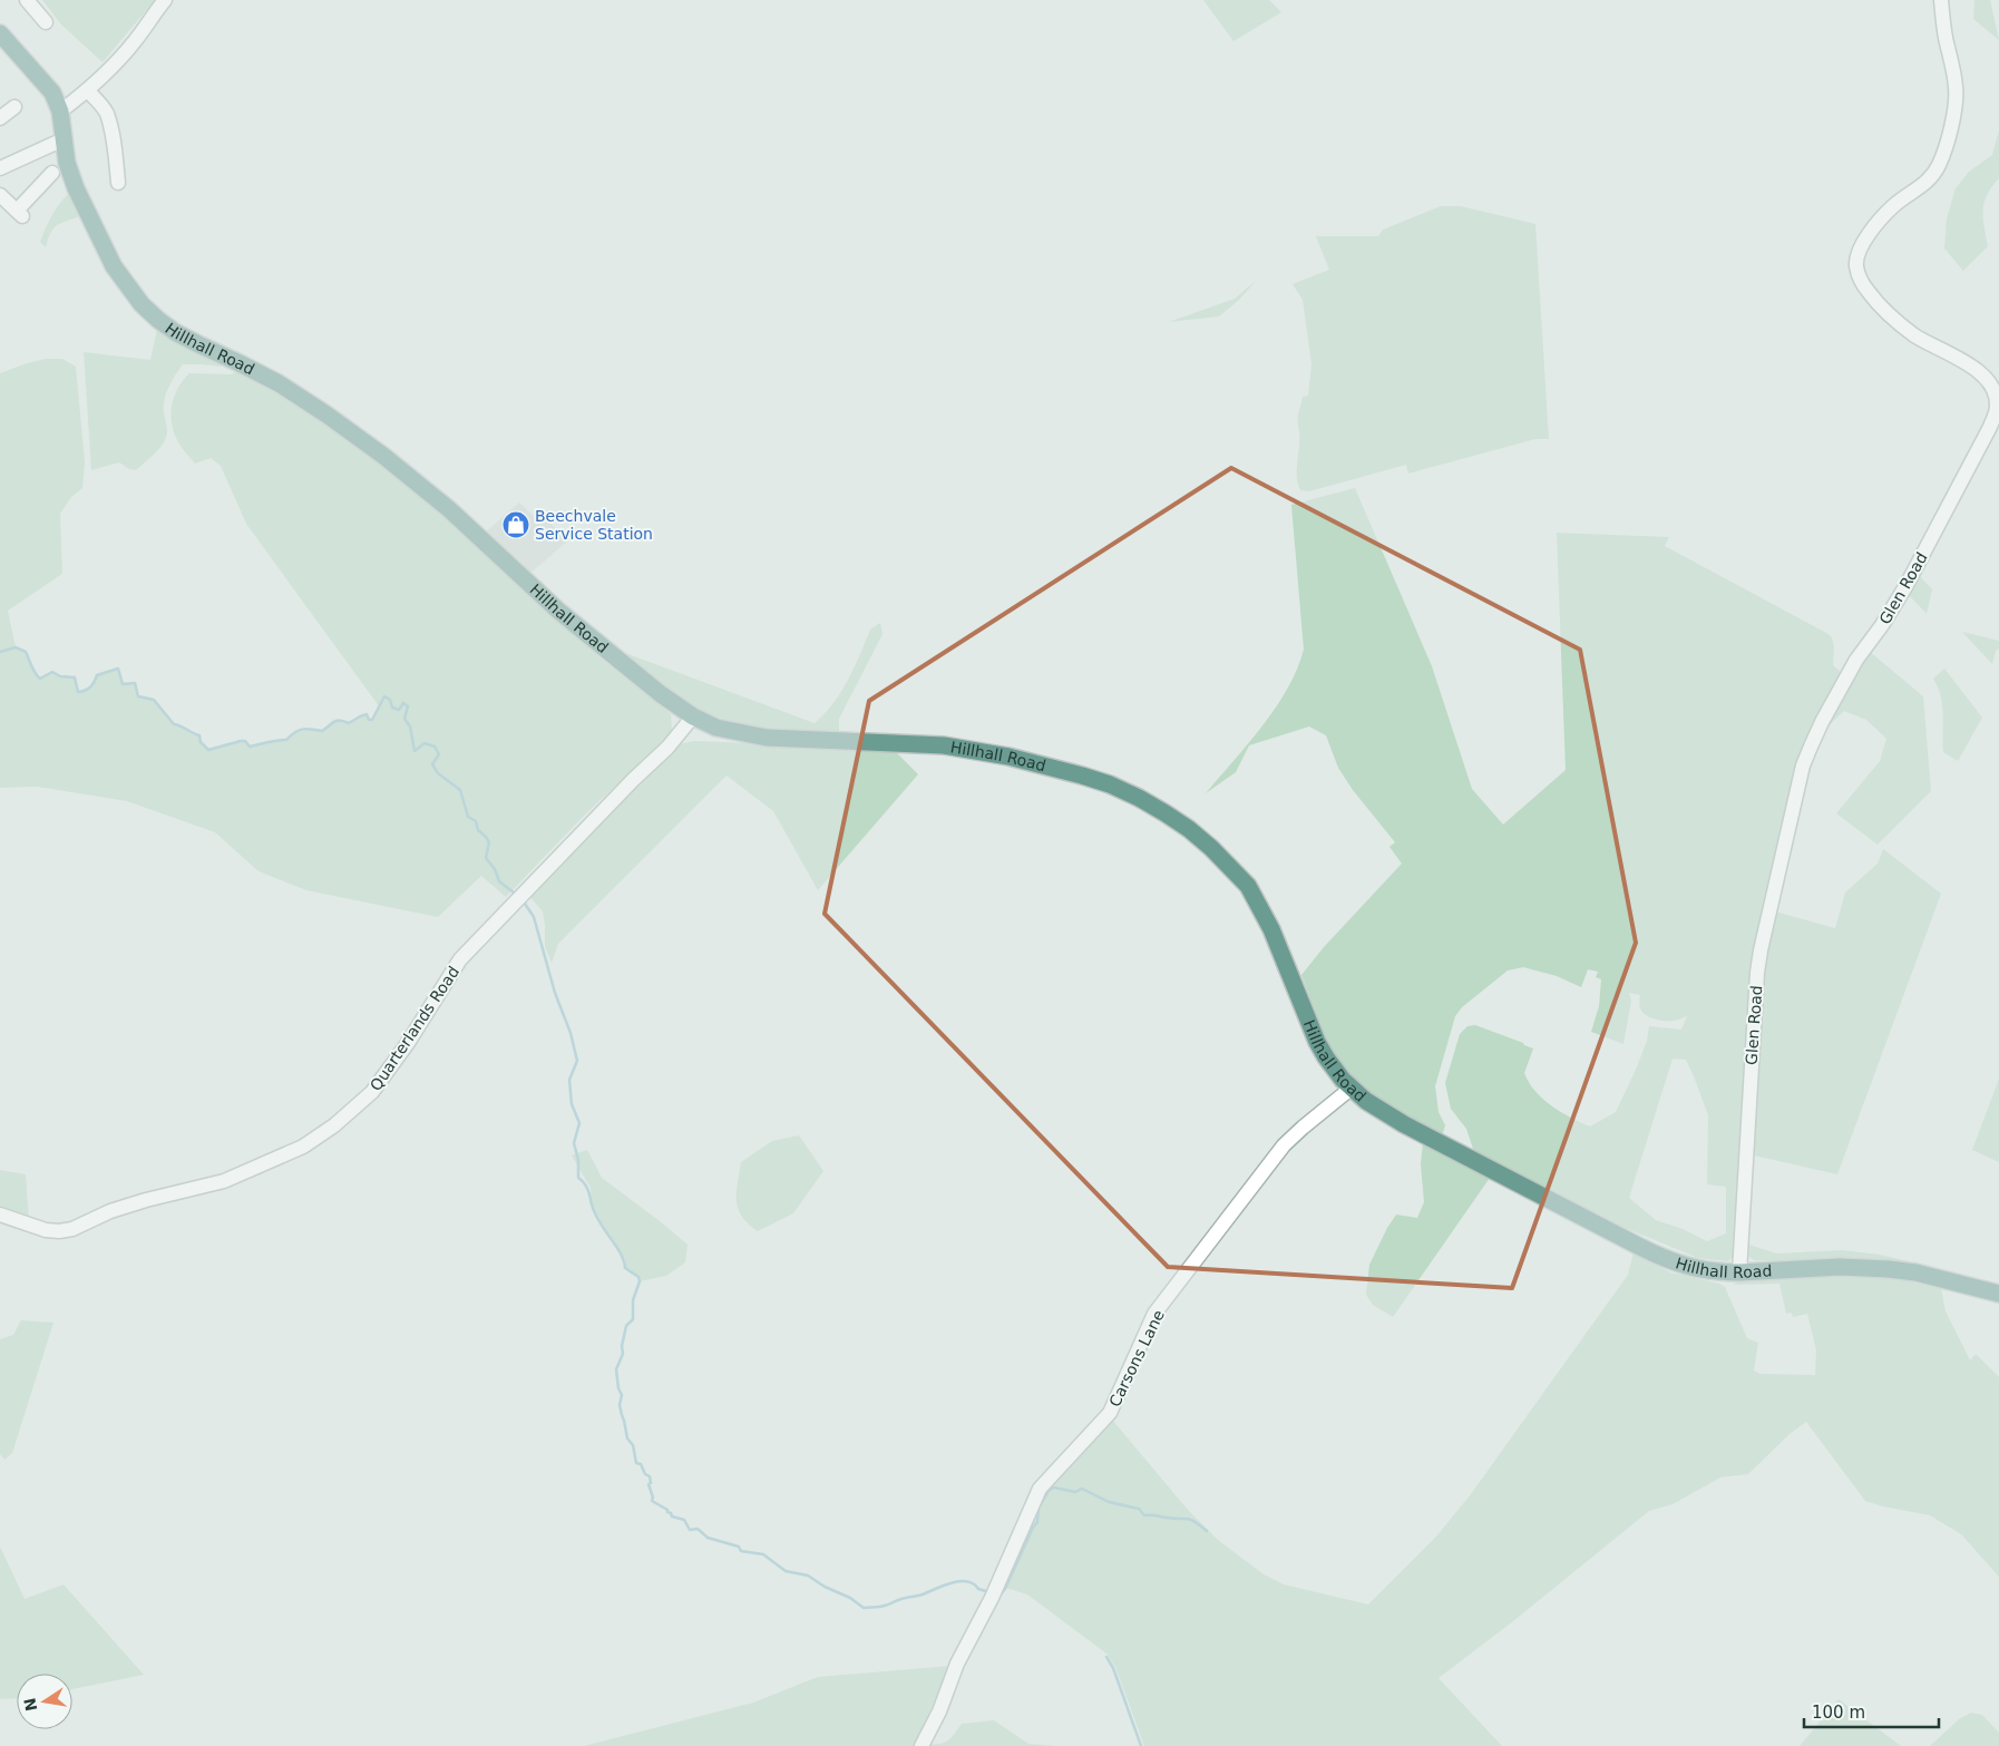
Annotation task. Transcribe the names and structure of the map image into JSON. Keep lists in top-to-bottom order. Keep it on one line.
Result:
{"streets":{"main road":["Hillhall Road"],"street":["Glen Road","Quarterlands Road","Carsons Lane"]},"crossings":[["Hillhall Road","Glen Road"],["Hillhall Road","Quarterlands Road"],["Hillhall Road","Carsons Lane"]],"places":{"shop":["Beechvale Service Station"]},"scale_bar":"100 m","north":"left"}
